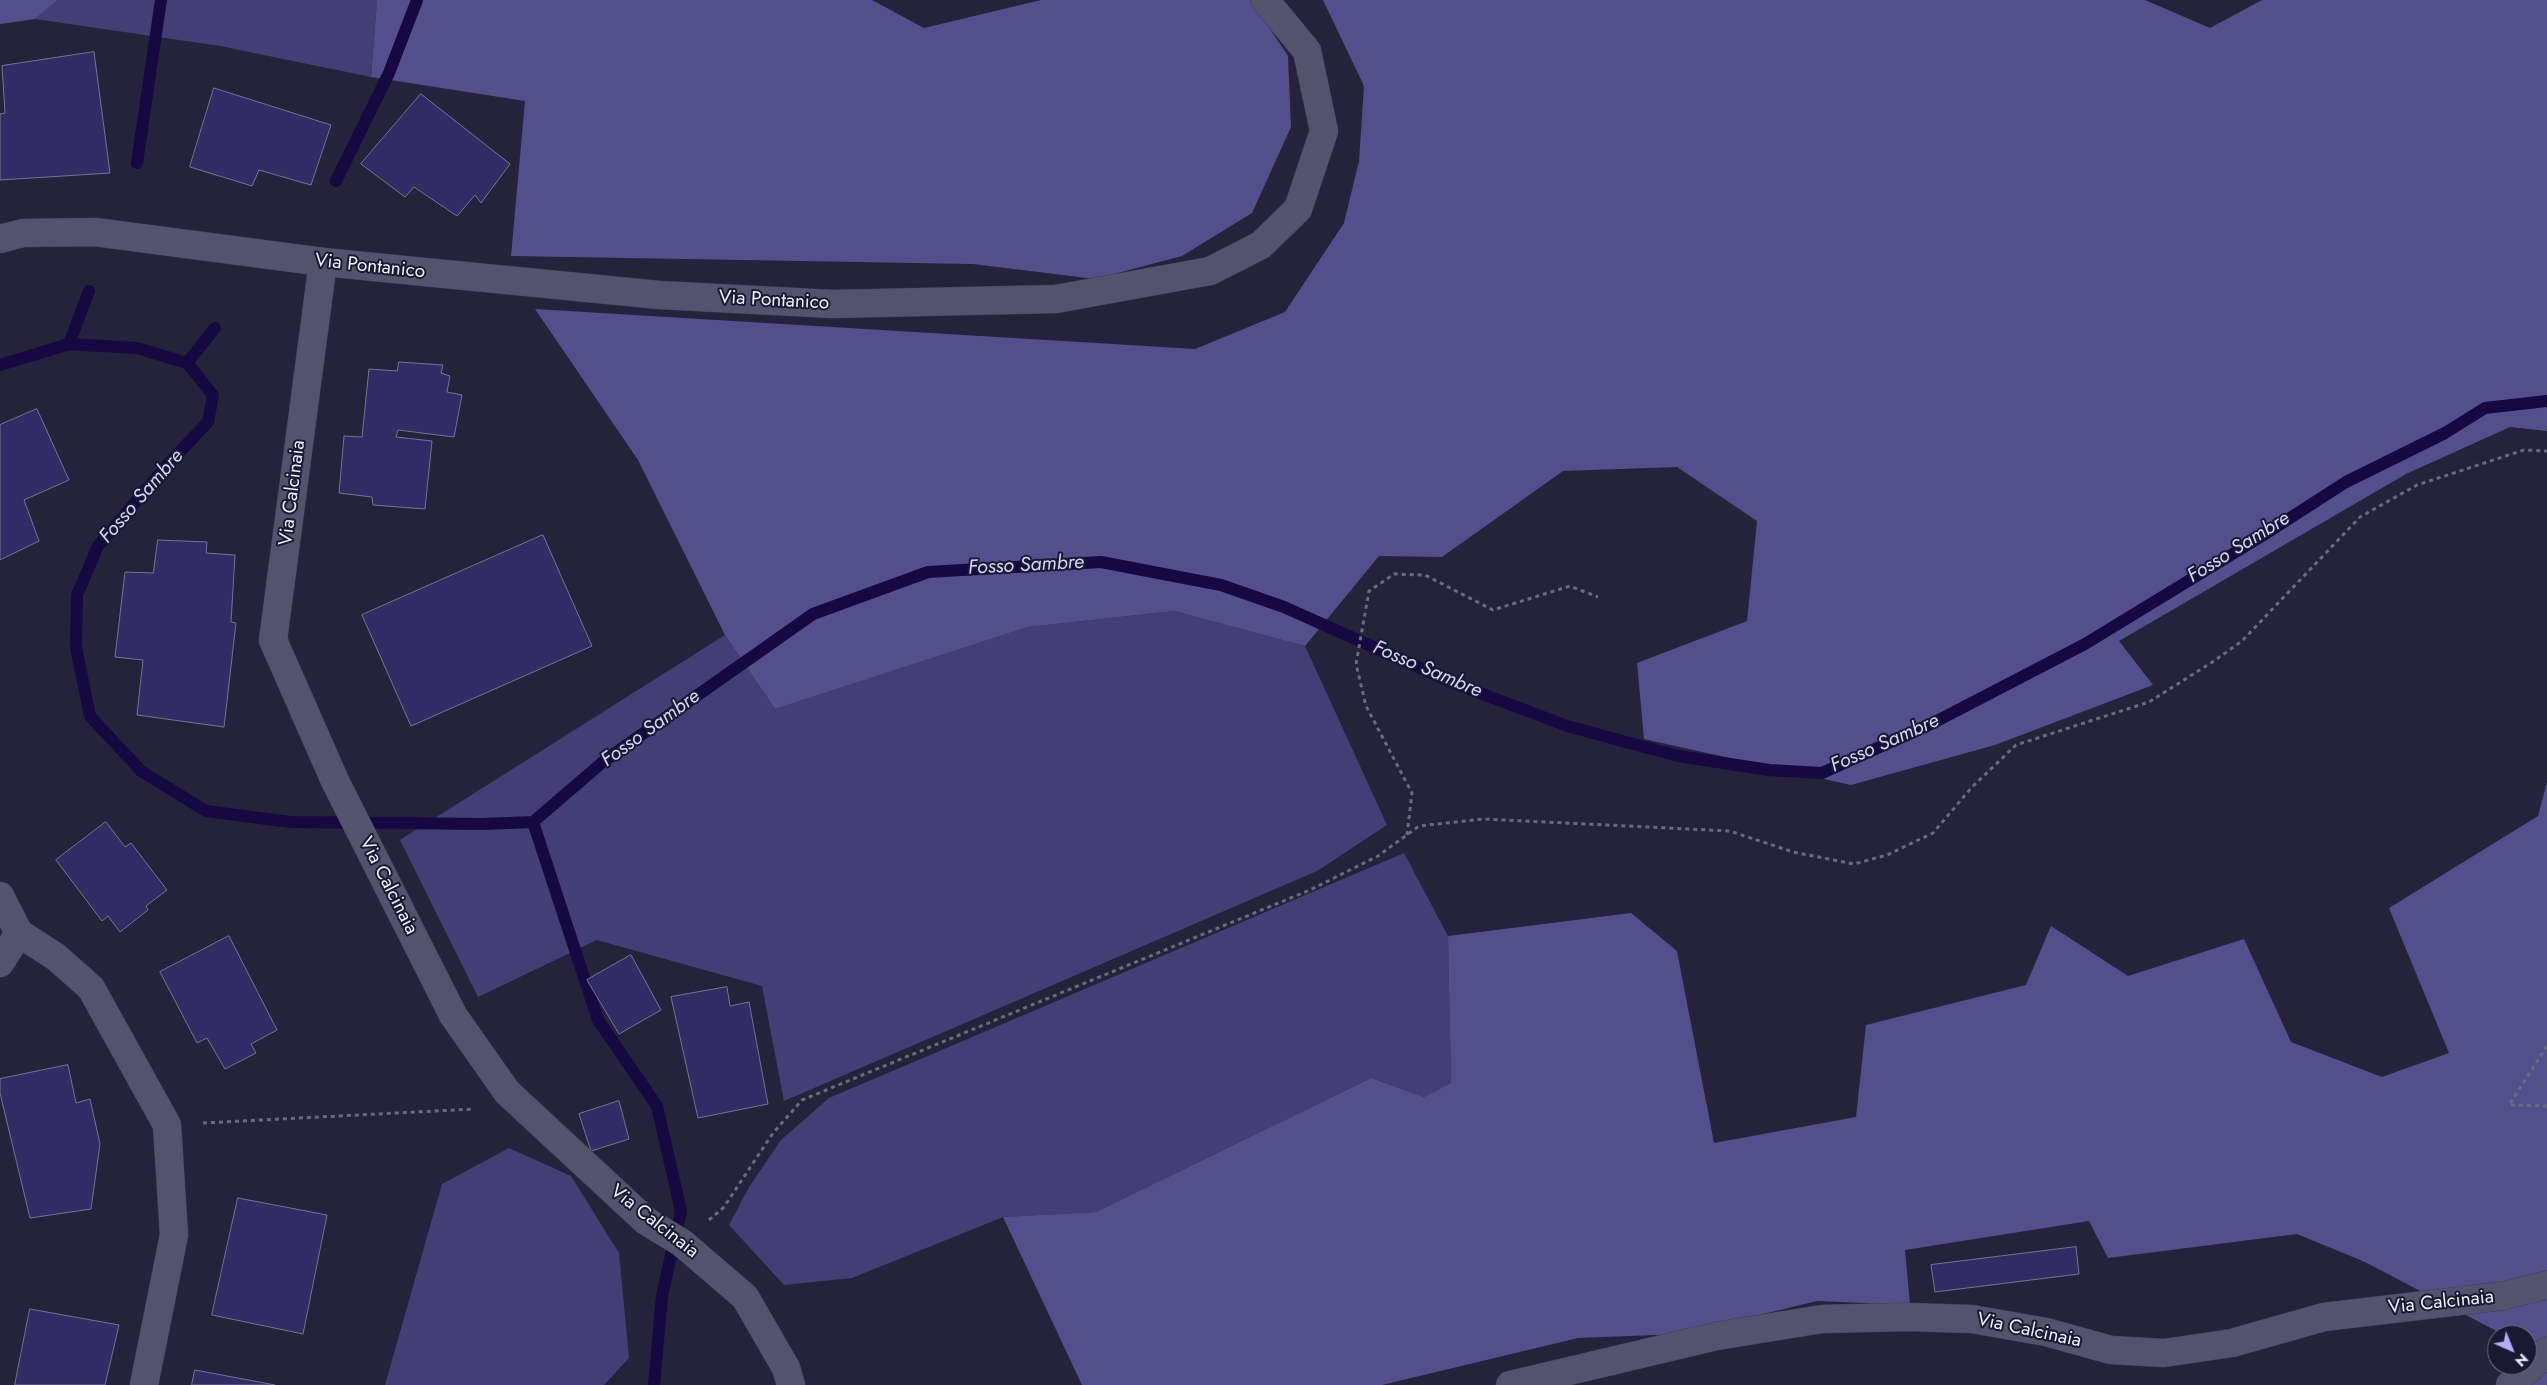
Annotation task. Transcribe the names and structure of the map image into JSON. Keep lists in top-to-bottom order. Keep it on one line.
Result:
{"streets":{"street":["Via Pontanico","Via Calcinaia"]},"crossings":[["Via Pontanico","Via Calcinaia"]],"water":["Fosso Sambre"],"north":"bottom right"}
